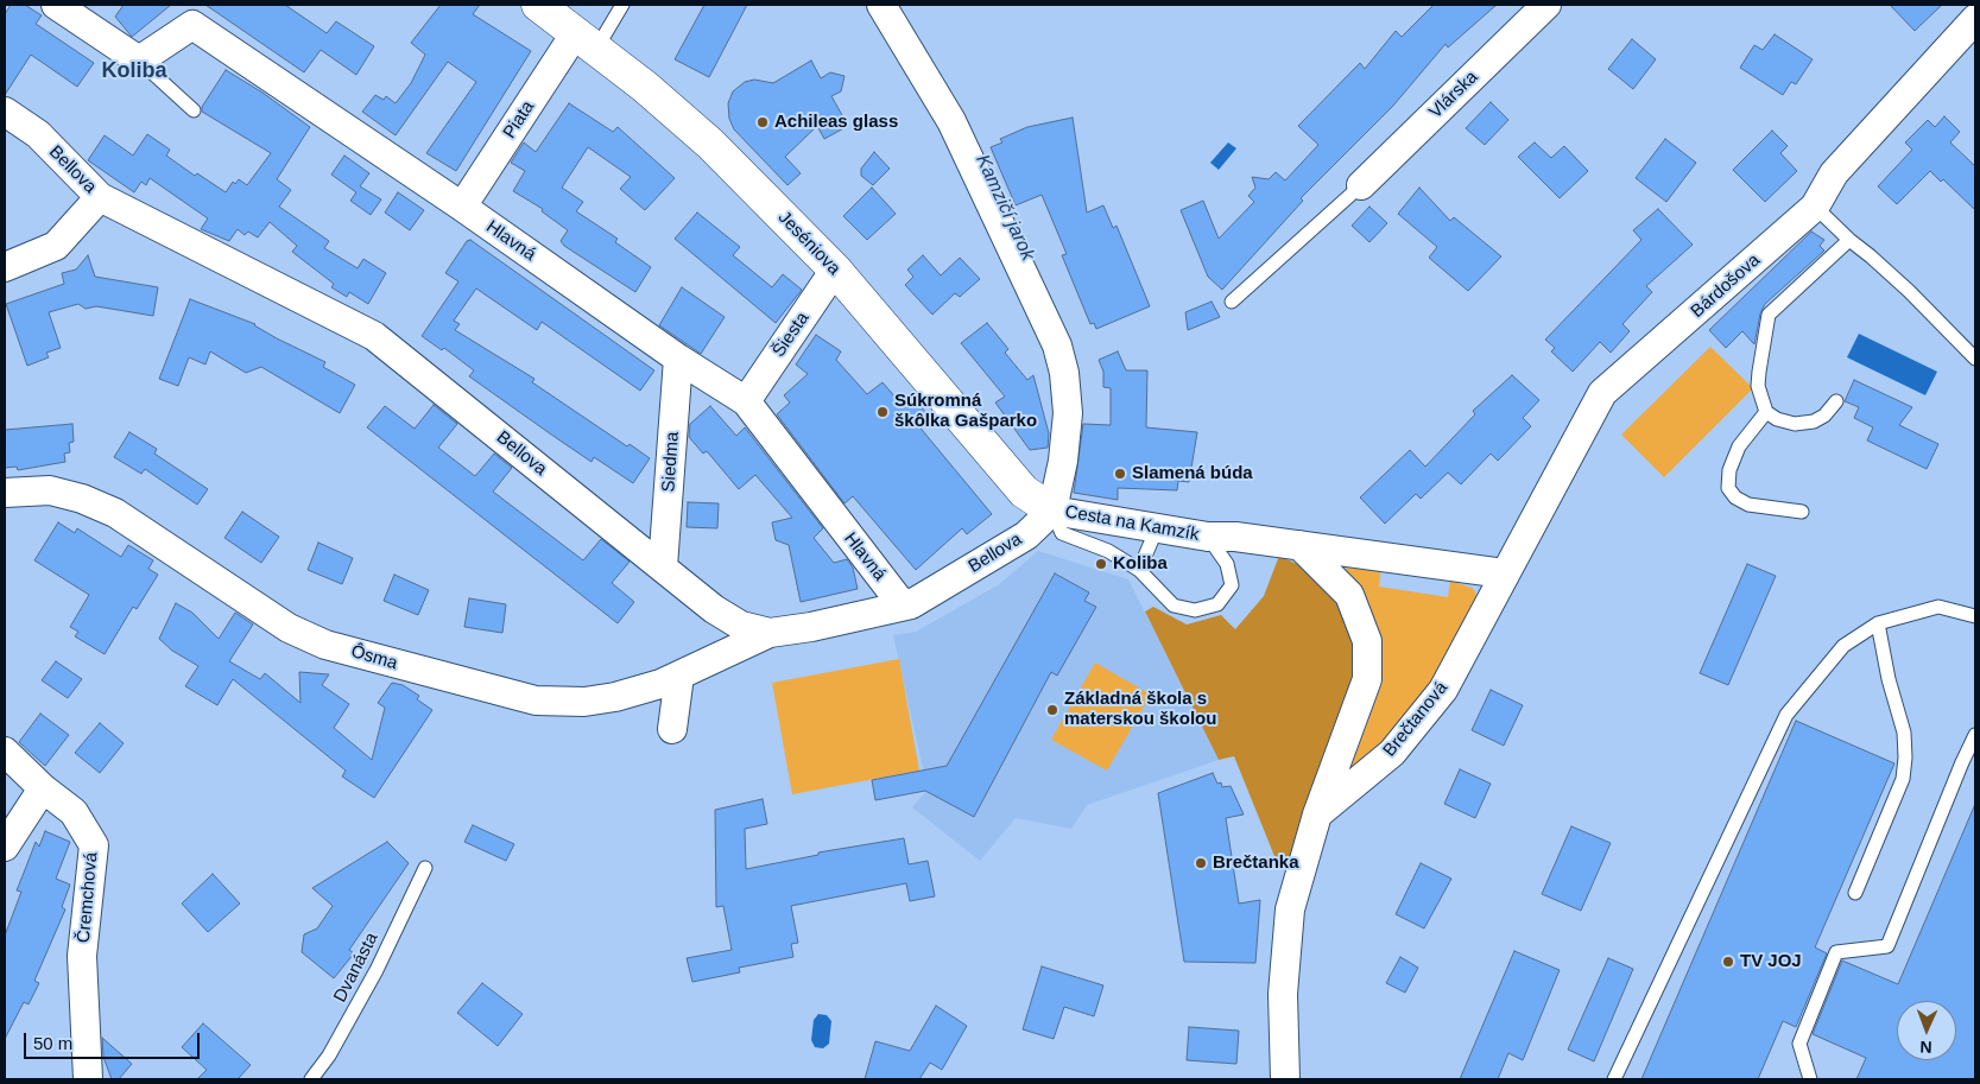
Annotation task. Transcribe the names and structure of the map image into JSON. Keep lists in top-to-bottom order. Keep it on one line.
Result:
{"streets":{"street":["Vlárska","Piata","Bellova","Hlavná","Jeséniova","Bárdošova","Šiesta","Siedma","Cesta na Kamzík","Ôsma","Brečtanová","Čremchová"],"lane":["Dvanásta"]},"crossings":[["Piata","Hlavná"],["Piata","Jeséniova"],["Bellova","Hlavná"],["Bellova","Jeséniova"],["Bellova","Siedma"],["Bellova","Cesta na Kamzík"],["Bellova","Ôsma"],["Hlavná","Šiesta"],["Hlavná","Siedma"],["Jeséniova","Šiesta"],["Jeséniova","Cesta na Kamzík"],["Bárdošova","Cesta na Kamzík"],["Bárdošova","Brečtanová"],["Cesta na Kamzík","Brečtanová"]],"districts":["Koliba"],"water":["Kamzičí jarok"],"places":["Achileas glass","Súkromná škôlka Gašparko","Slamená búda","Koliba","Základná škola s materskou školou","Brečtanka","TV JOJ"],"scale_bar":"50 m","north":"bottom"}
